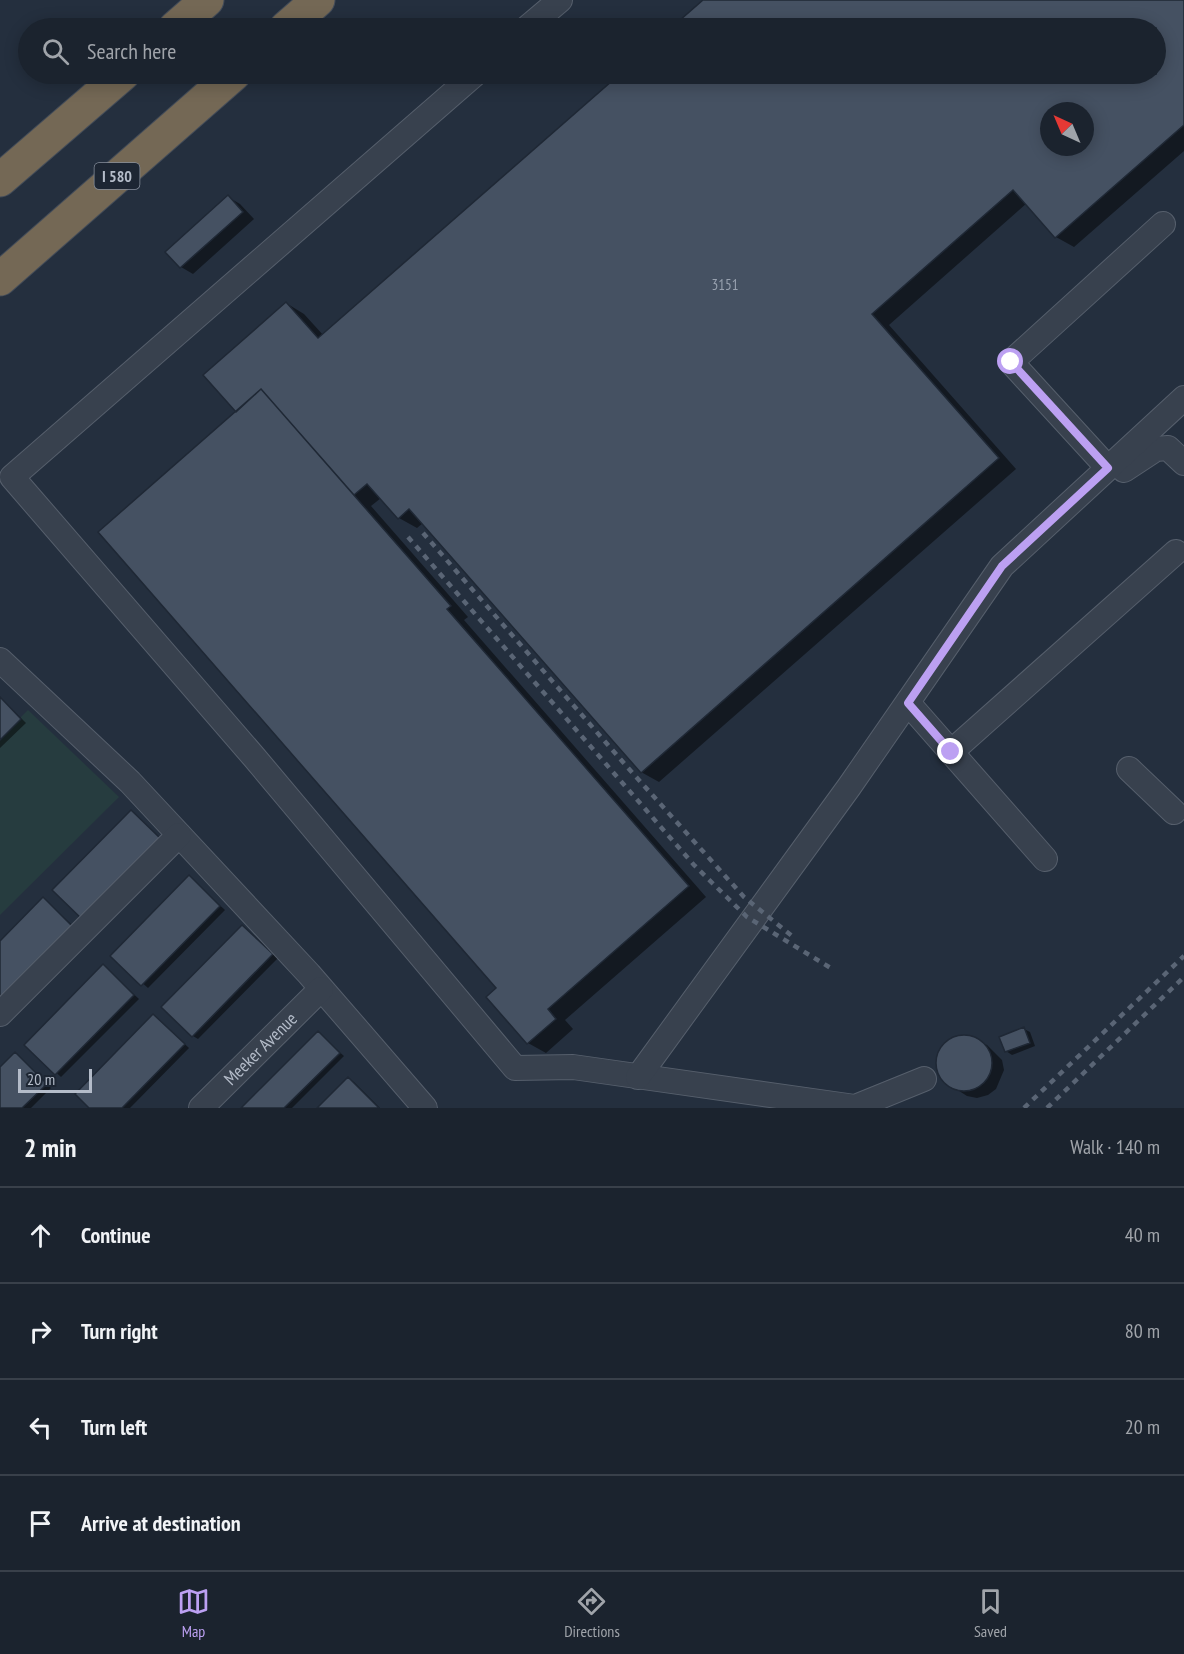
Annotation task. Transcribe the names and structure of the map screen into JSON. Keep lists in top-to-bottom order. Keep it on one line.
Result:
{"streets":{"highway":["I 580"],"street":["Meeker Avenue"]},"house_numbers":["3151"],"scale_bar":"20 m","north":"top left","page":{"search":"Search here","scale":"20 m","heading":["2 min","Walk · 140 m"],"list":[["Continue","40 m"],["Turn right","80 m"],["Turn left","20 m"],"Arrive at destination"],"nav":["Map","Directions","Saved"]}}
